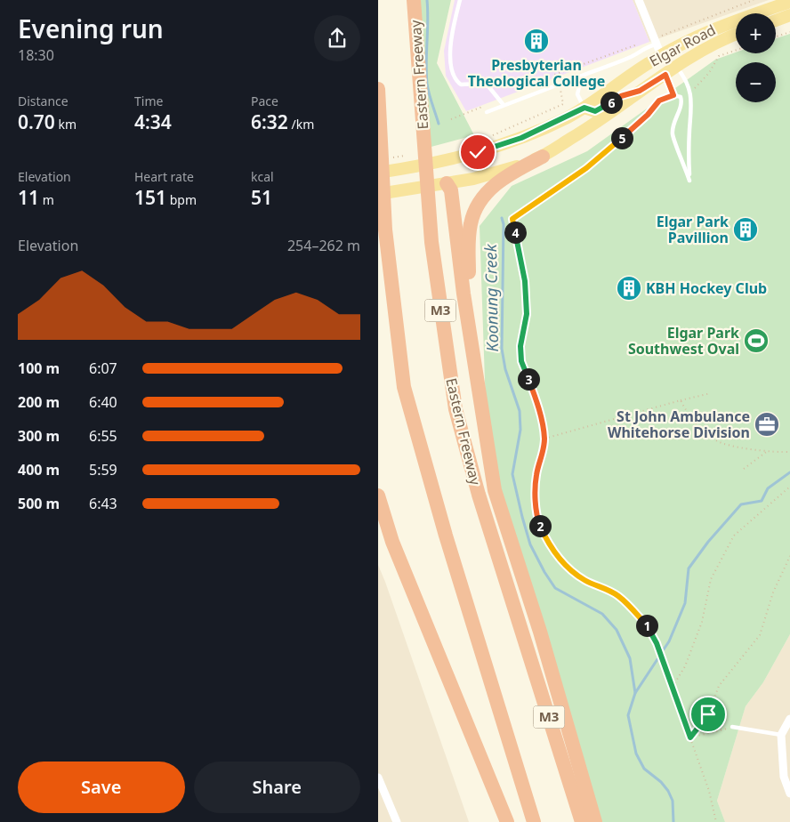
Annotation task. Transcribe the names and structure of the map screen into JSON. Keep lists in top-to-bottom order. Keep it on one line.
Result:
{"streets":{"highway":["Eastern Freeway","M3"],"main road":["Elgar Road"]},"water":["Koonung Creek"],"places":{"building":["Presbyterian Theological College","Elgar Park Pavillion","KBH Hockey Club"],"sports":["Elgar Park Southwest Oval"],"office":["St John Ambulance Whitehorse Division"]},"page":{"heading":["Evening run","18:30"],"map_buttons":["+","−"],"stats":[["Distance","0.70 km"],["Time","4:34"],["Pace","6:32 /km"],["Elevation","11 m"],["Heart rate","151 bpm"],["kcal","51"]],"pins":["6","5","4","3","2","1"],"chart":["Elevation","254–262 m"],"list":[{"name":"100 m","note":"6:07"},{"name":"200 m","note":"6:40"},{"name":"300 m","note":"6:55"},{"name":"400 m","note":"5:59"},{"name":"500 m","note":"6:43"}],"buttons":["Save","Share"]}}
